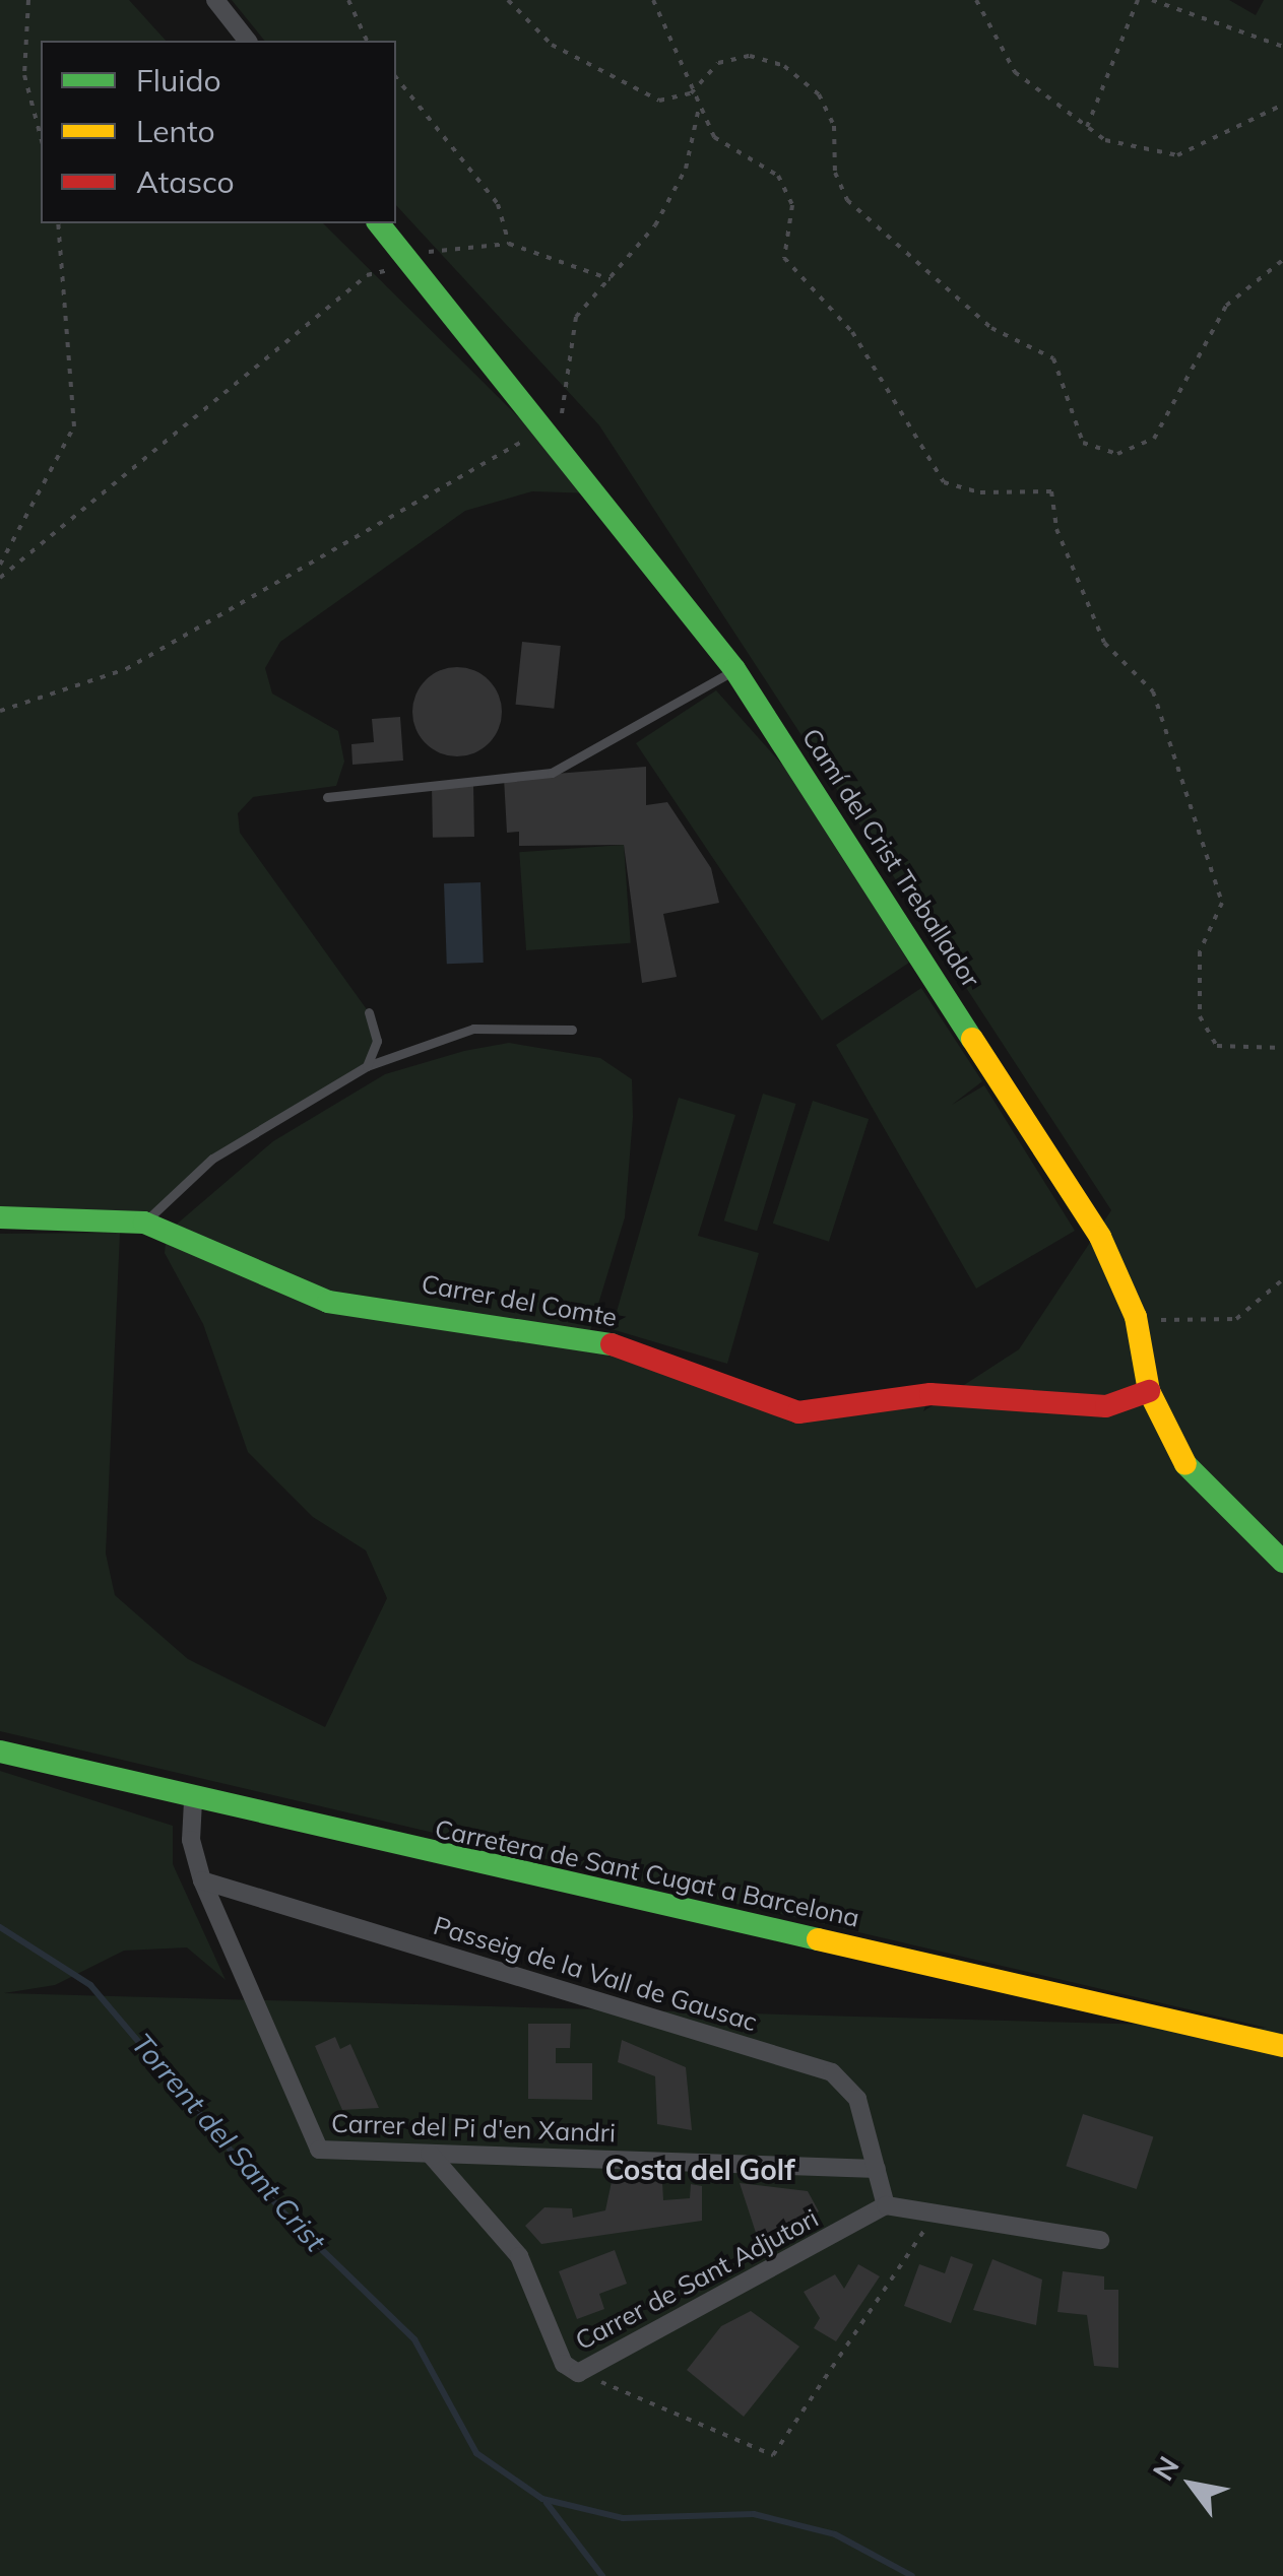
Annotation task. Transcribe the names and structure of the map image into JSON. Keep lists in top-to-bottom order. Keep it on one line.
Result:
{"streets":{"street":["Camí del Crist Treballador","Carrer del Comte","Carretera de Sant Cugat a Barcelona","Passeig de la Vall de Gausac","Carrer del Pi d'en Xandri","Carrer de Sant Adjutori"]},"crossings":[["Camí del Crist Treballador","Carrer del Comte"],["Carretera de Sant Cugat a Barcelona","Carrer del Pi d'en Xandri"],["Passeig de la Vall de Gausac","Carrer del Pi d'en Xandri"],["Passeig de la Vall de Gausac","Carrer de Sant Adjutori"],["Carrer del Pi d'en Xandri","Carrer de Sant Adjutori"]],"districts":["Costa del Golf"],"water":["Torrent del Sant Crist"],"legend":["Fluido","Lento","Atasco"],"north":"top left"}
